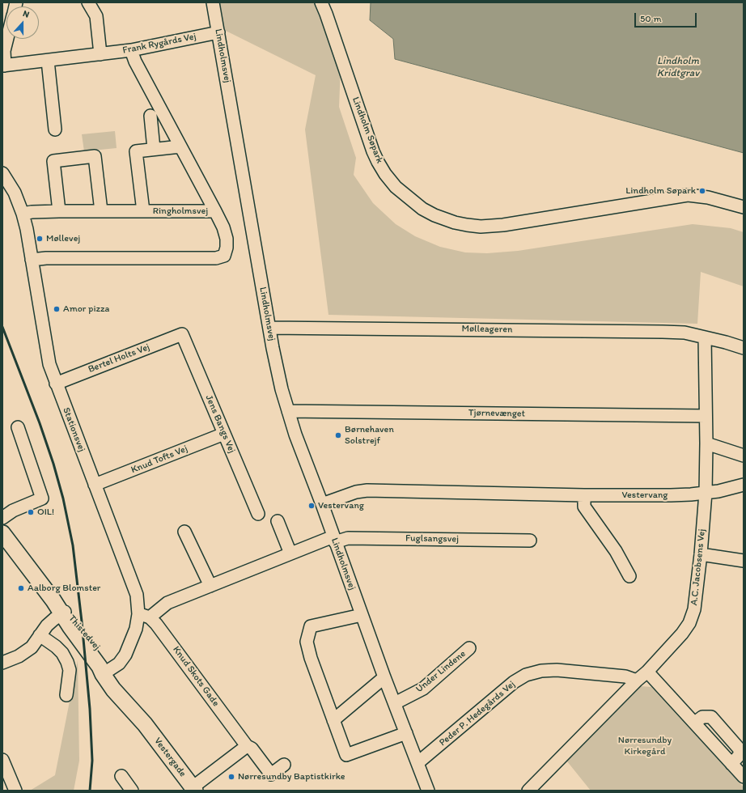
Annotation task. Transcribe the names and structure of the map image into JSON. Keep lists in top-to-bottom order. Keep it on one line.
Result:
{"streets":{"main road":["Thistedvej","Vestergade"],"street":["Frank Rygårds Vej","Lindholmsvej","Lindholm Søpark","Ringholmsvej","Mølleageren","Bertel Holts Vej","Tjørnevænget","Jens Bangs Vej","Stationsvej","Knud Tofts Vej","Vestervang","Fuglsangsvej","A.C. Jacobsens Vej","Under Lindene","Knud Skots Gade","Peder P. Hedegårds Vej"]},"crossings":[["Frank Rygårds Vej","Lindholmsvej"],["Frank Rygårds Vej","Ringholmsvej"],["Lindholmsvej","Mølleageren"],["Lindholmsvej","Tjørnevænget"],["Lindholmsvej","Vestervang"],["Lindholmsvej","Fuglsangsvej"],["Lindholmsvej","Under Lindene"],["Lindholmsvej","Peder P. Hedegårds Vej"],["Ringholmsvej","Stationsvej"],["Mølleageren","A.C. Jacobsens Vej"],["Bertel Holts Vej","Jens Bangs Vej"],["Bertel Holts Vej","Stationsvej"],["Tjørnevænget","A.C. Jacobsens Vej"],["Jens Bangs Vej","Knud Tofts Vej"],["Stationsvej","Knud Tofts Vej"],["Stationsvej","Fuglsangsvej"],["Stationsvej","Thistedvej"],["Stationsvej","Knud Skots Gade"],["Stationsvej","Vestergade"],["Vestervang","A.C. Jacobsens Vej"],["Fuglsangsvej","Knud Skots Gade"],["A.C. Jacobsens Vej","Peder P. Hedegårds Vej"],["Thistedvej","Vestergade"]],"water":["Lindholm Kridtgrav"],"parks":["Nørresundby Kirkegård"],"places":["Lindholm Søpark","Møllevej","Amor pizza","Børnehaven Solstrejf","Vestervang","OIL!","Aalborg Blomster","Nørresundby Baptistkirke"],"scale_bar":"50 m","north":"top"}
